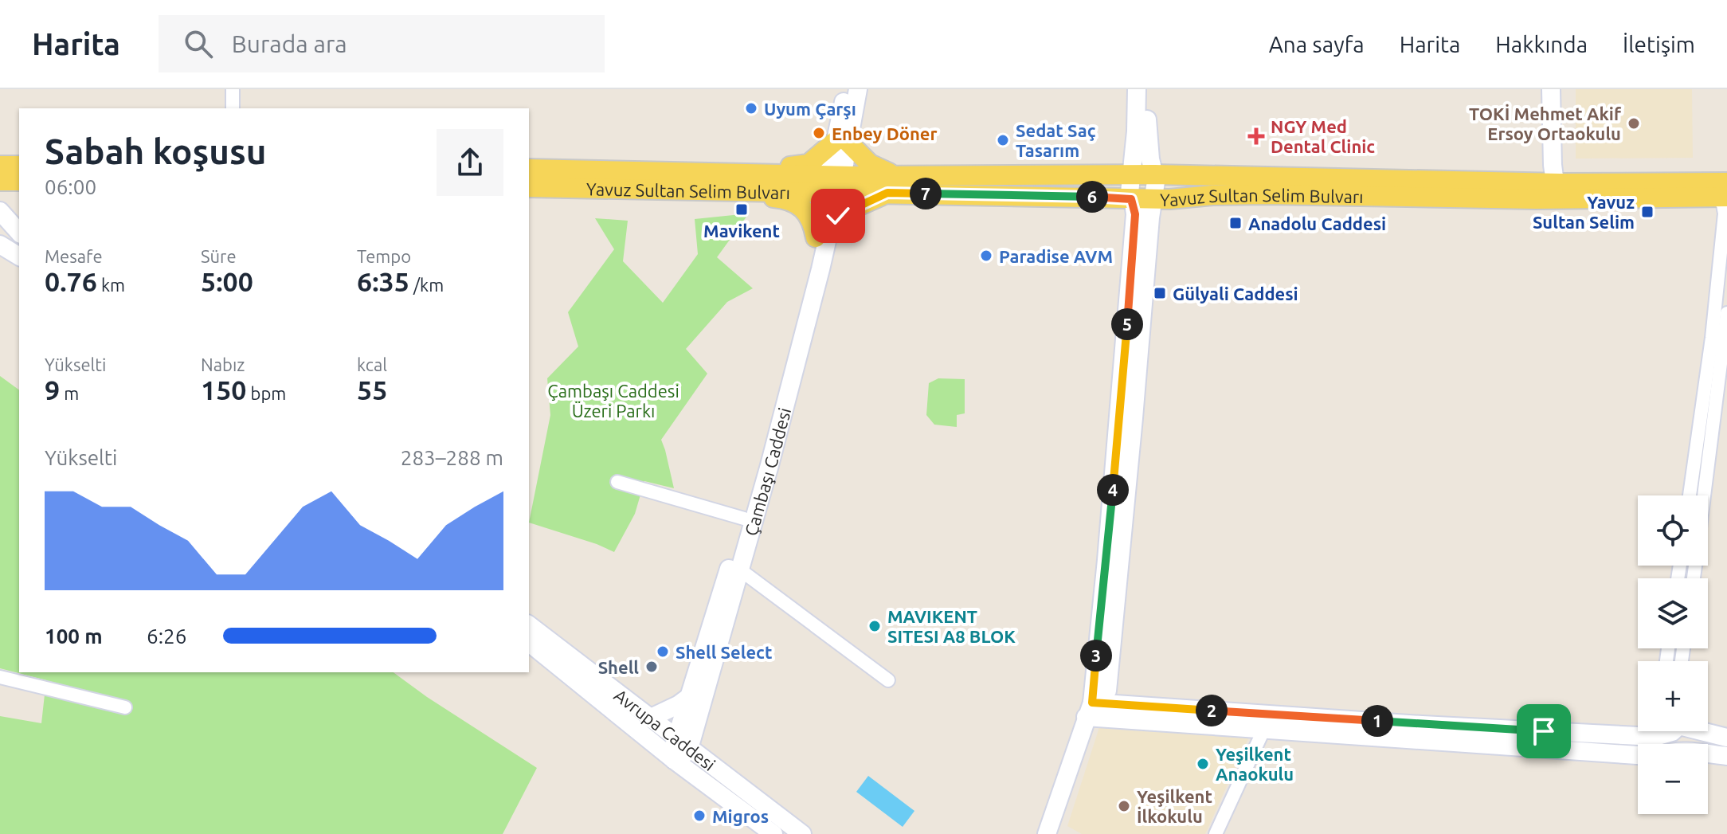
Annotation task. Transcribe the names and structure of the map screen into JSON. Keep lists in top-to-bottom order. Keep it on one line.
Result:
{"streets":{"main road":["Yavuz Sultan Selim Bulvarı"],"street":["Çambaşı Caddesi","Avrupa Caddesi"]},"crossings":[["Yavuz Sultan Selim Bulvarı","Çambaşı Caddesi"],["Çambaşı Caddesi","Avrupa Caddesi"]],"parks":["Çambaşı Caddesi Üzeri Parkı"],"places":{"other":["Uyum Çarşı","TOKİ Mehmet Akif Ersoy Ortaokulu","Enbey Döner","Sedat Saç Tasarım","Paradise AVM","MAVIKENT SITESI A8 BLOK","Shell Select","Shell","Yeşilkent Anaokulu","Yeşilkent İlkokulu","Migros"],"health":["NGY Med Dental Clinic"],"transit":["Mavikent","Yavuz Sultan Selim","Anadolu Caddesi","Gülyali Caddesi"]},"page":{"header":"Harita","search":"Burada ara","nav":["Ana sayfa","Harita","Hakkında","İletişim"],"heading":["Sabah koşusu","06:00"],"pins":["7","6","5","4","3","2","1"],"stats":[["Mesafe","0.76 km"],["Süre","5:00"],["Tempo","6:35 /km"],["Yükselti","9 m"],["Nabız","150 bpm"],["kcal","55"]],"chart":["Yükselti","283–288 m"],"map_buttons":["+","−"],"list":[{"name":"100 m","note":"6:26"}]}}
